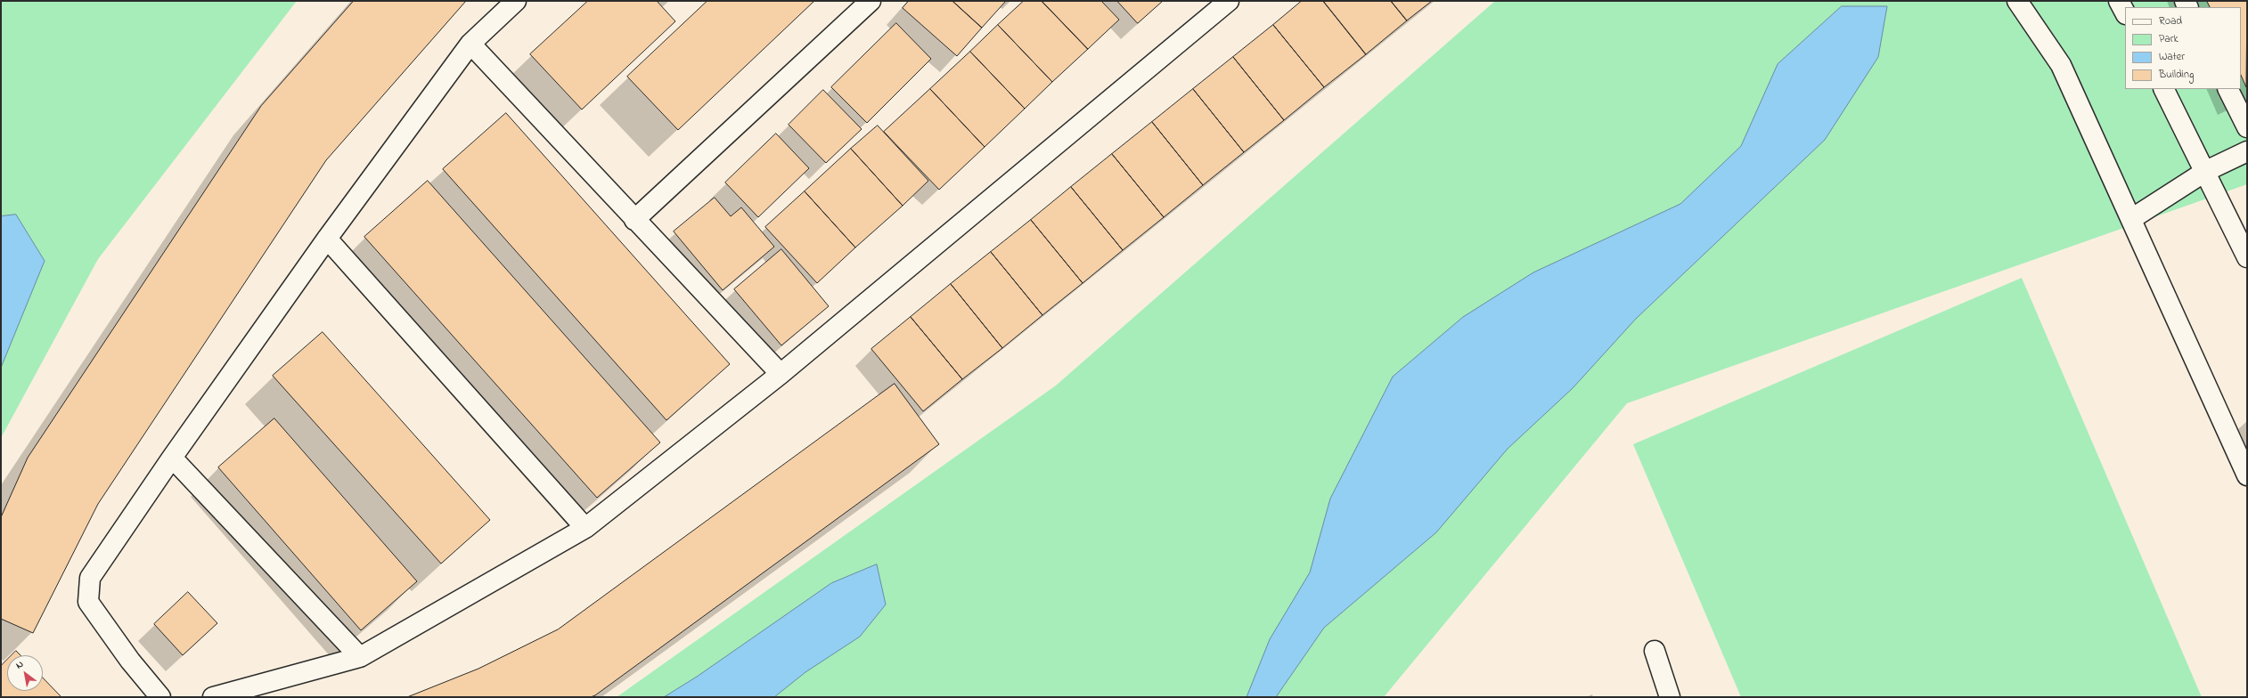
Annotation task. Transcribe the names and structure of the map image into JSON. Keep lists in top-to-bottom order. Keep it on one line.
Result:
{"legend":["Road","Park","Water","Building"],"north":"top left"}
